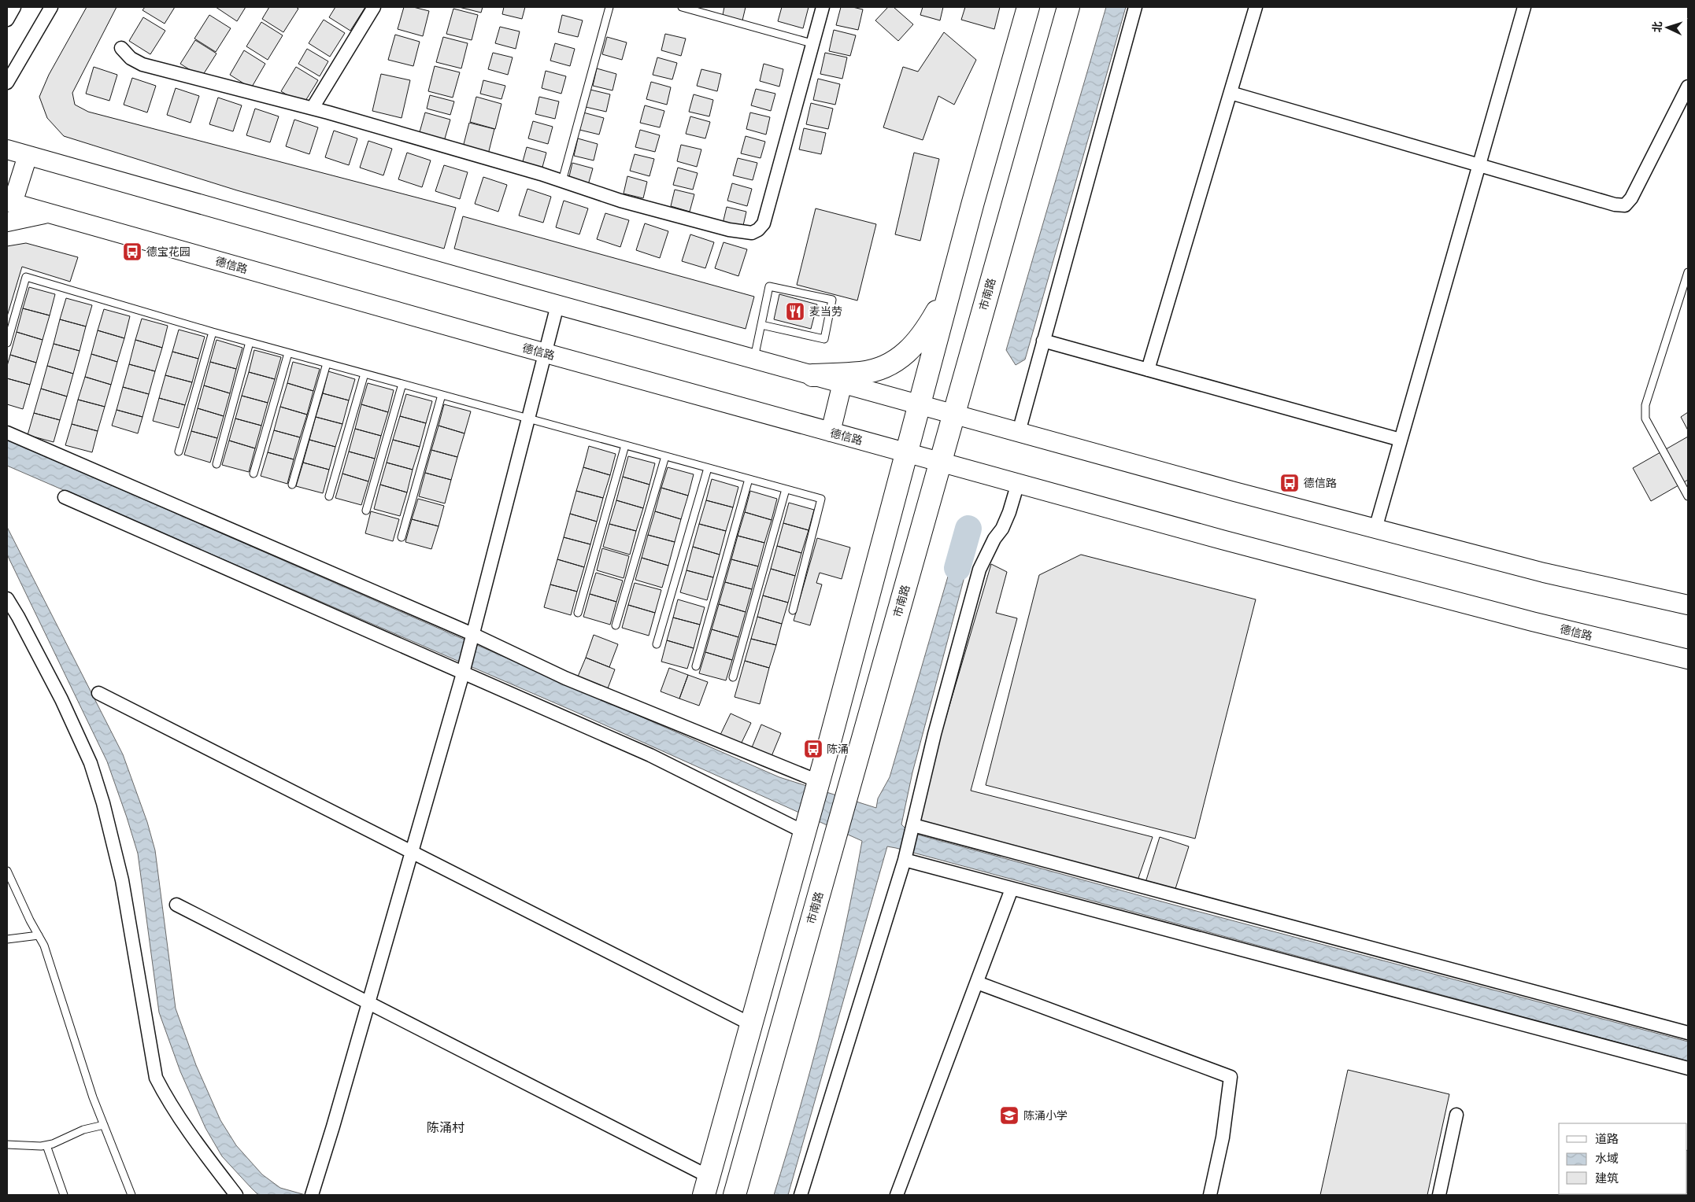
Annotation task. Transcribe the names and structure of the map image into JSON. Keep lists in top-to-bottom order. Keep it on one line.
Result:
{"streets":{"highway":["市南路"],"main road":["德信路"]},"crossings":[["德信路","市南路"]],"districts":["陈涌村"],"places":{"bus stop":["德宝花园","德信路","陈涌"],"restaurant":["麦当劳"],"school or university":["陈涌小学"]},"legend":["道路","水域","建筑"],"north":"left"}
